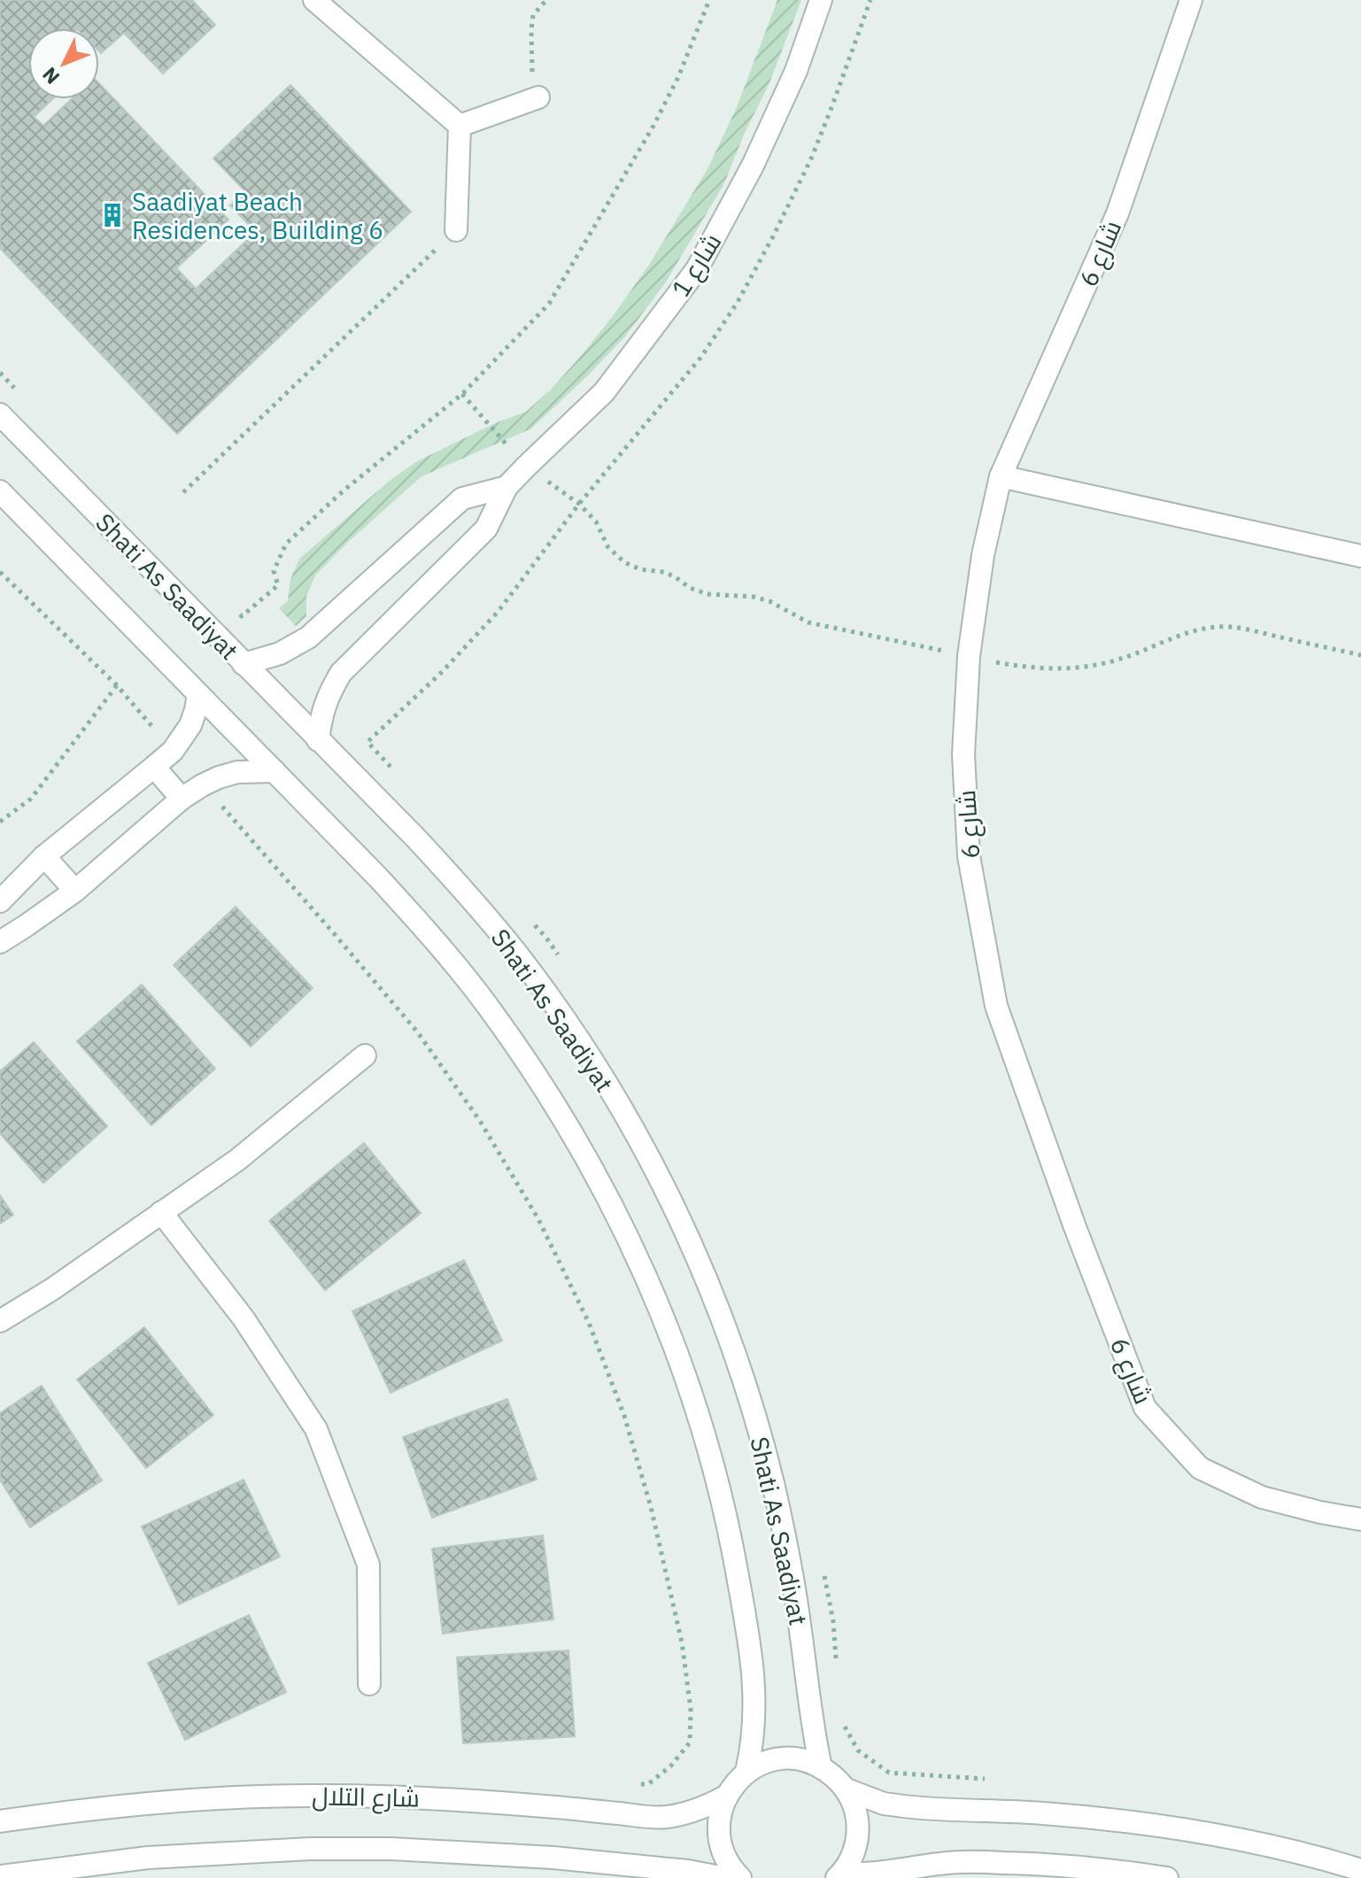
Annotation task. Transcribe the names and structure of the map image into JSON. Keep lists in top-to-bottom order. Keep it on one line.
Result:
{"streets":{"street":["شارع 6","شارع 1","Shati As Saadiyat","شارع التلال"]},"crossings":[["شارع 1","Shati As Saadiyat"]],"places":{"building":["Saadiyat Beach Residences, Building 6"]},"north":"bottom left"}
